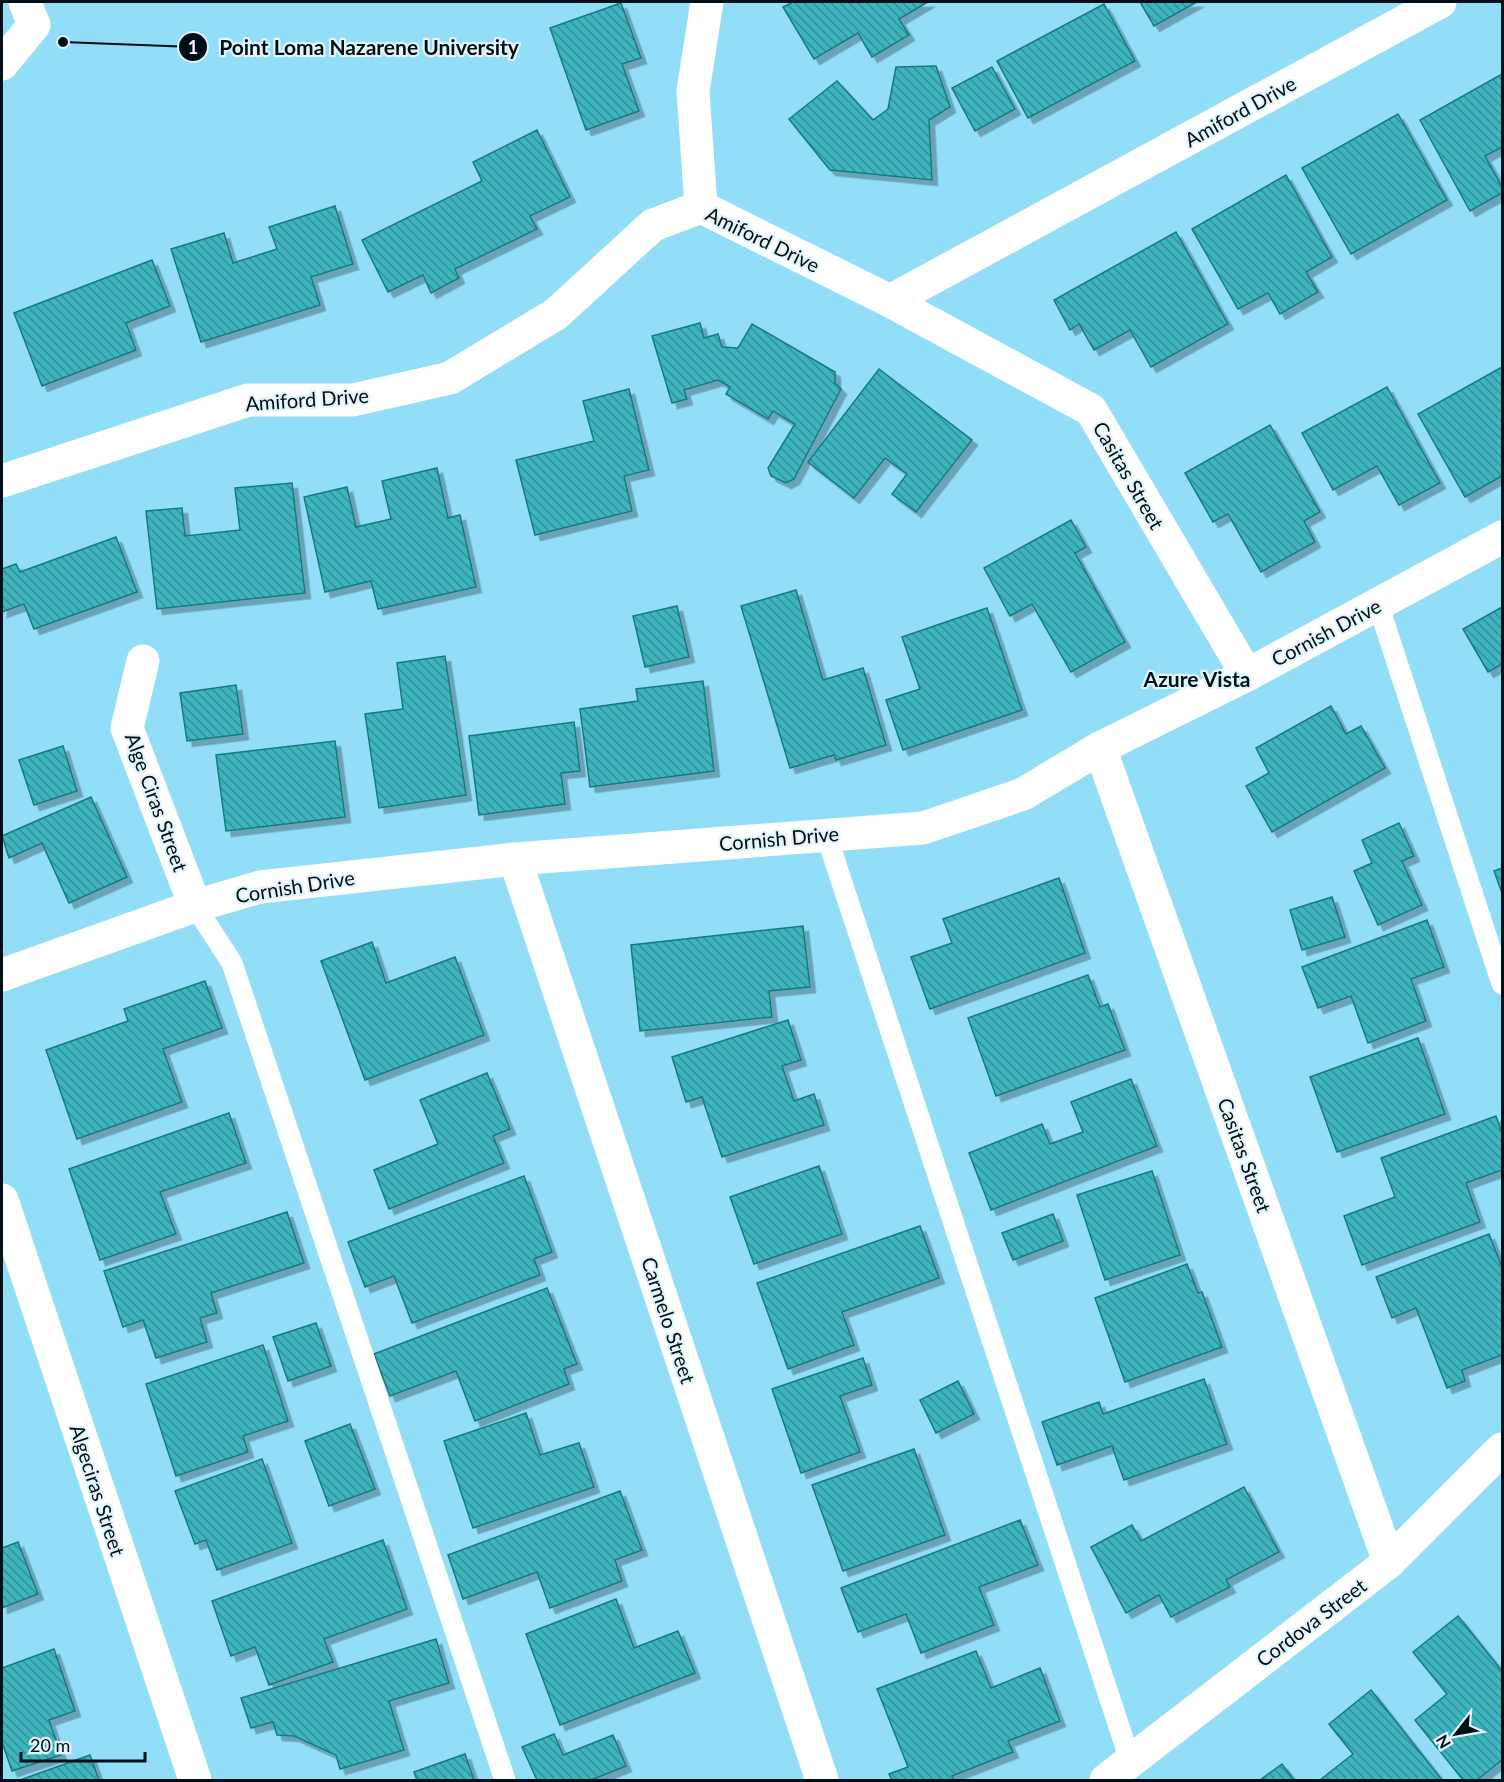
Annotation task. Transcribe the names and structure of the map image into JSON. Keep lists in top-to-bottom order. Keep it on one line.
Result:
{"streets":{"street":["Amiford Drive","Casitas Street","Cornish Drive","Alge Ciras Street","Carmelo Street","Algeciras Street","Cordova Street"]},"crossings":[["Amiford Drive","Casitas Street"],["Casitas Street","Cornish Drive"],["Casitas Street","Cordova Street"],["Cornish Drive","Alge Ciras Street"],["Cornish Drive","Carmelo Street"]],"districts":["Azure Vista"],"places":["Point Loma Nazarene University"],"scale_bar":"20 m","north":"bottom left"}
